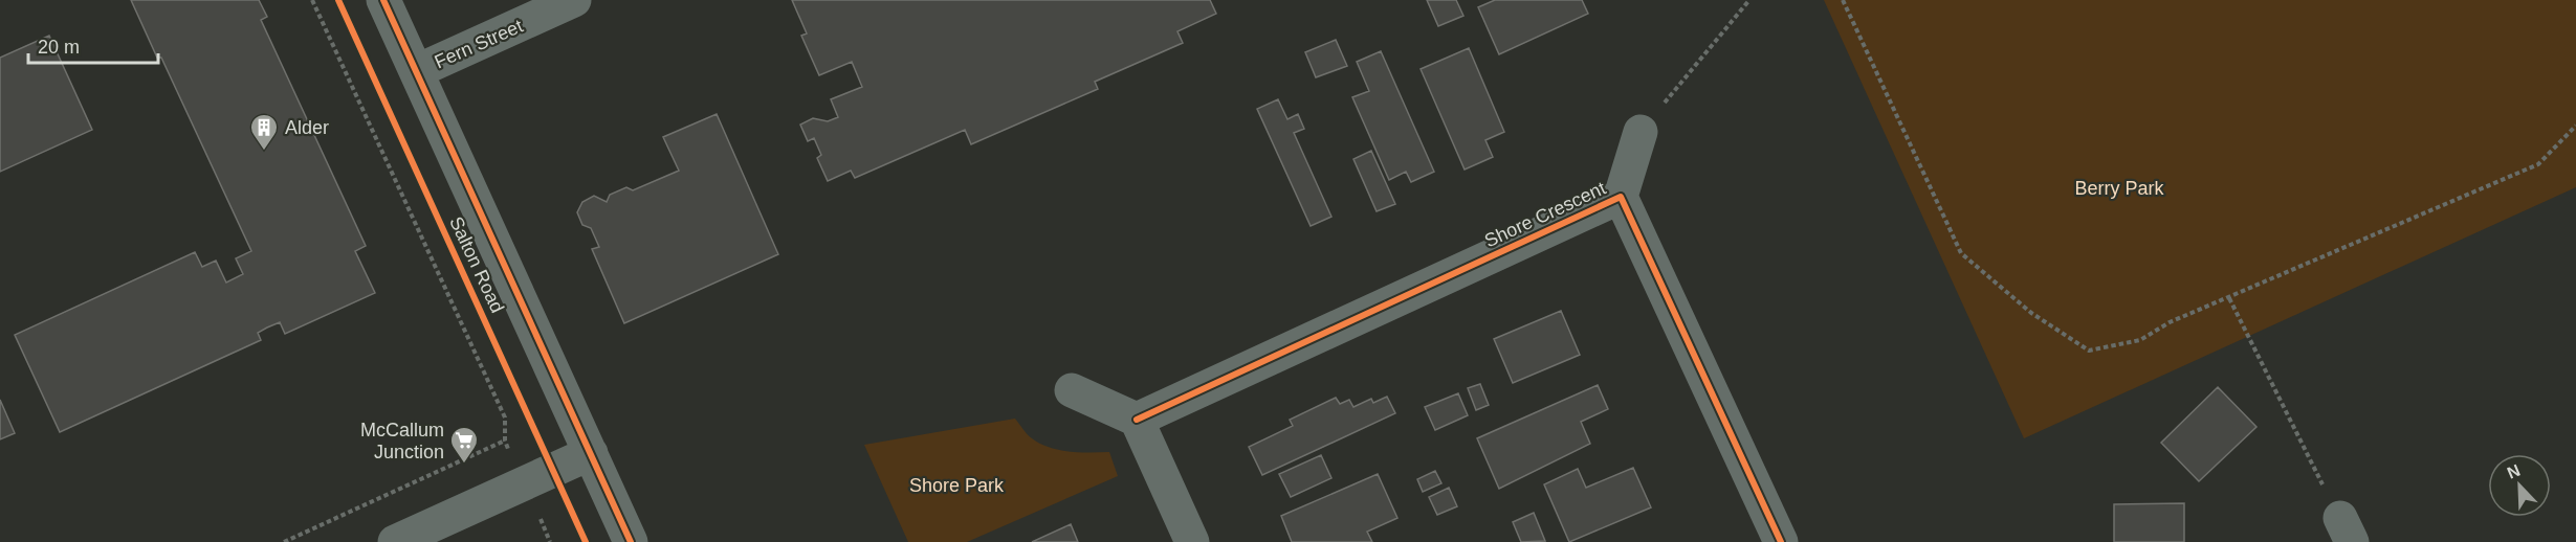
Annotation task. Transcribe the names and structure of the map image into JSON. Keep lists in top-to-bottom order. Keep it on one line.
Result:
{"streets":{"street":["Fern Street","Shore Crescent","Salton Road"]},"crossings":[["Fern Street","Salton Road"]],"parks":["Berry Park","Shore Park"],"places":{"building":["Alder"],"supermarket":["McCallum Junction"]},"scale_bar":"20 m","north":"top left"}
